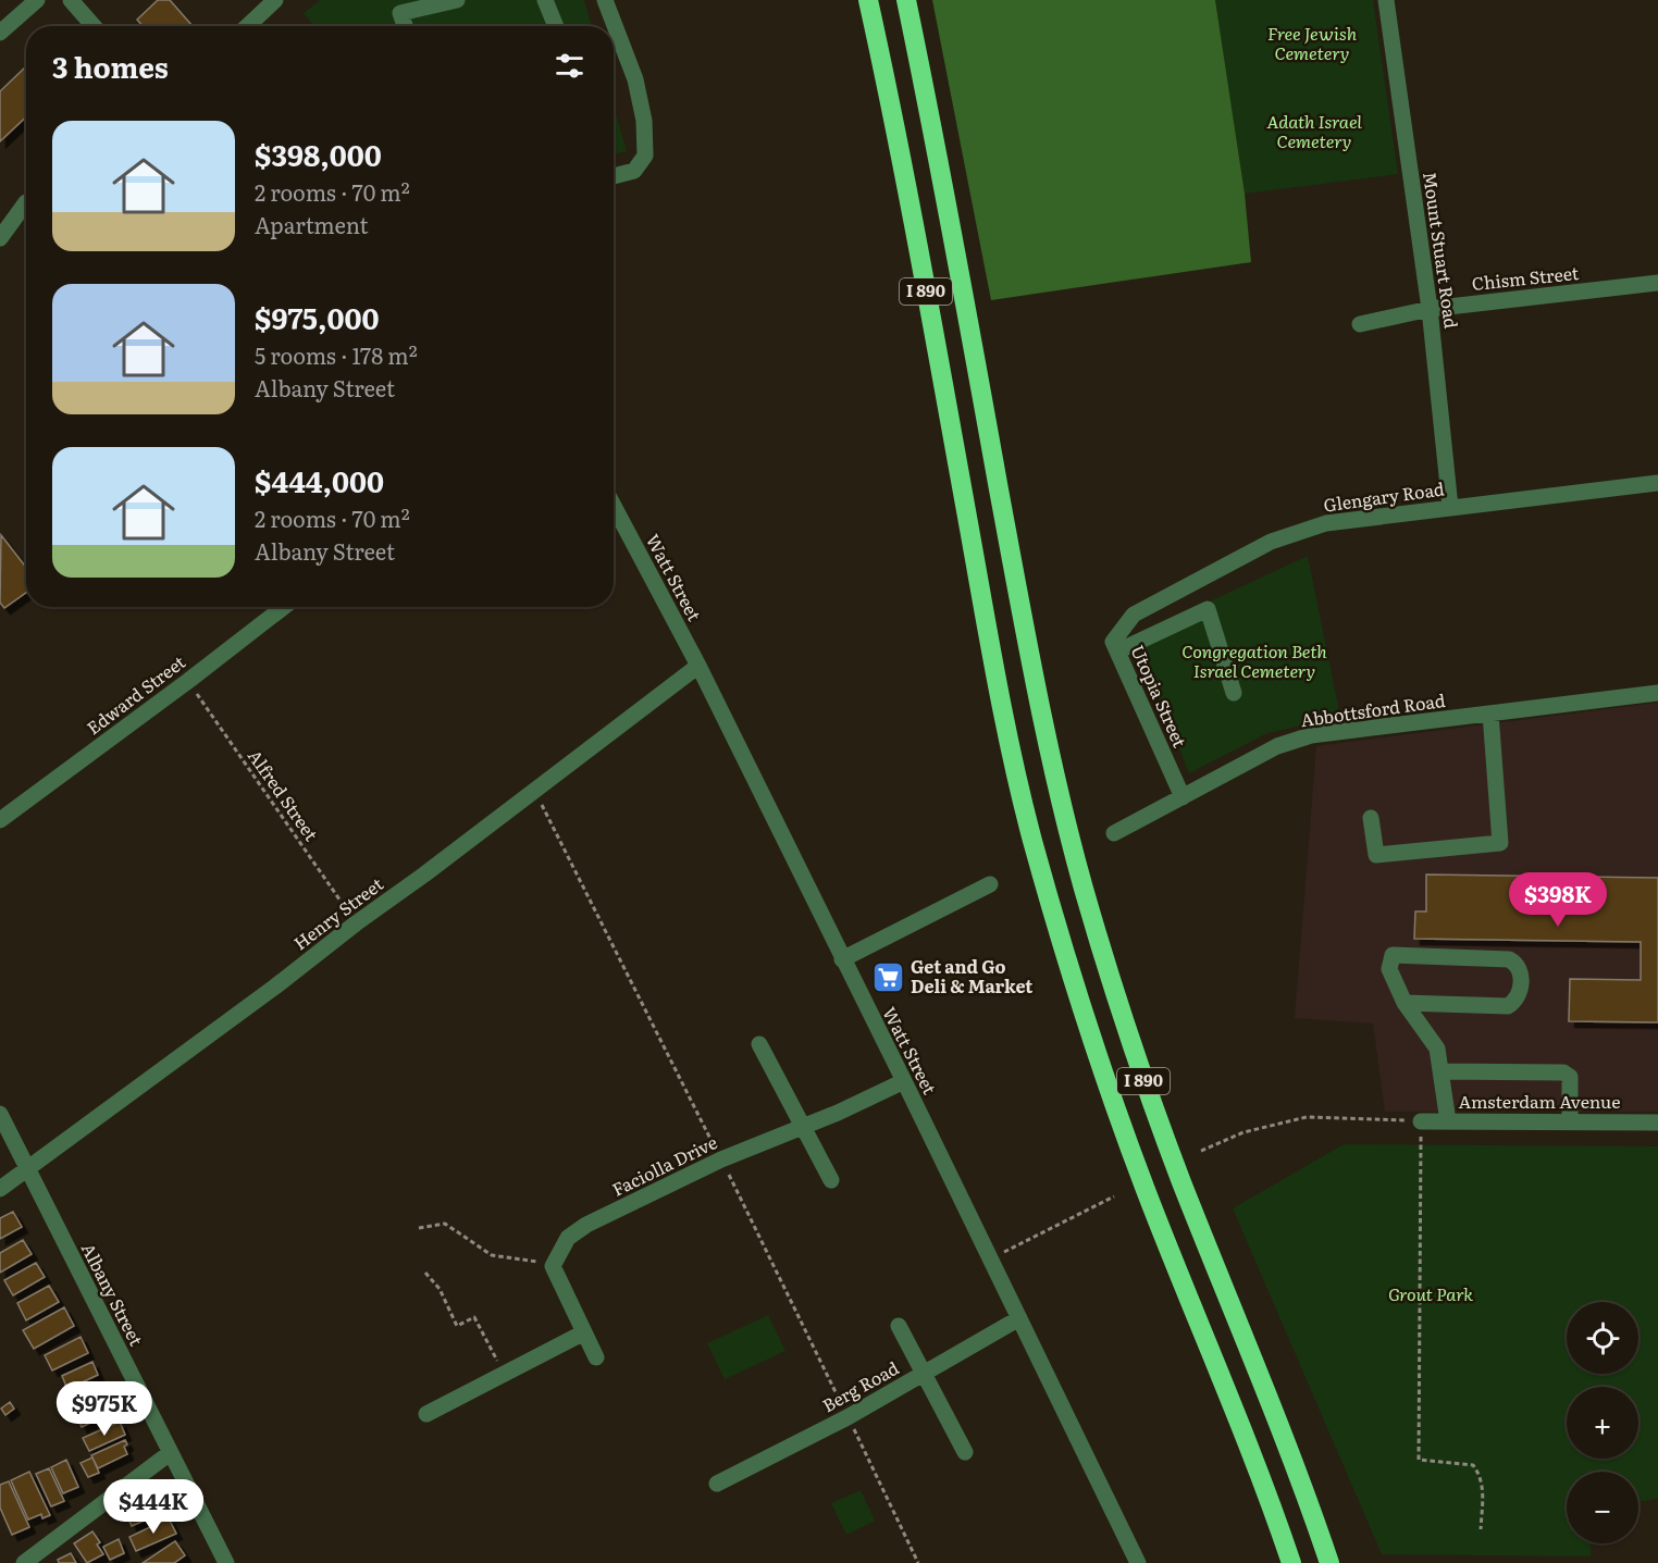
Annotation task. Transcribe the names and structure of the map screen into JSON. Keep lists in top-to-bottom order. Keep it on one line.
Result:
{"streets":{"highway":["I 890"],"street":["Mount Stuart Road","Chism Street","Glengary Road","Watt Street","Edward Street","Utopia Street","Abbottsford Road","Henry Street","Amsterdam Avenue","Faciolla Drive","Albany Street","Berg Road"],"path":["Alfred Street"]},"crossings":[["Mount Stuart Road","Chism Street"],["Mount Stuart Road","Glengary Road"],["Glengary Road","Utopia Street"],["Watt Street","Henry Street"],["Watt Street","Faciolla Drive"],["Watt Street","Berg Road"],["Edward Street","Alfred Street"],["Utopia Street","Abbottsford Road"],["Alfred Street","Henry Street"],["Henry Street","Albany Street"]],"parks":["Free Jewish Cemetery","Adath Israel Cemetery","Congregation Beth Israel Cemetery","Grout Park"],"places":{"supermarket":["Get and Go Deli & Market"]},"page":{"heading":"3 homes","list":[{"name":"$398,000","note":"2 rooms · 70 m² · Apartment"},{"name":"$975,000","note":"5 rooms · 178 m² · Albany Street"},{"name":"$444,000","note":"2 rooms · 70 m² · Albany Street"}],"price":["$398K","$975K","$444K"],"map_buttons":["+","−"]}}
